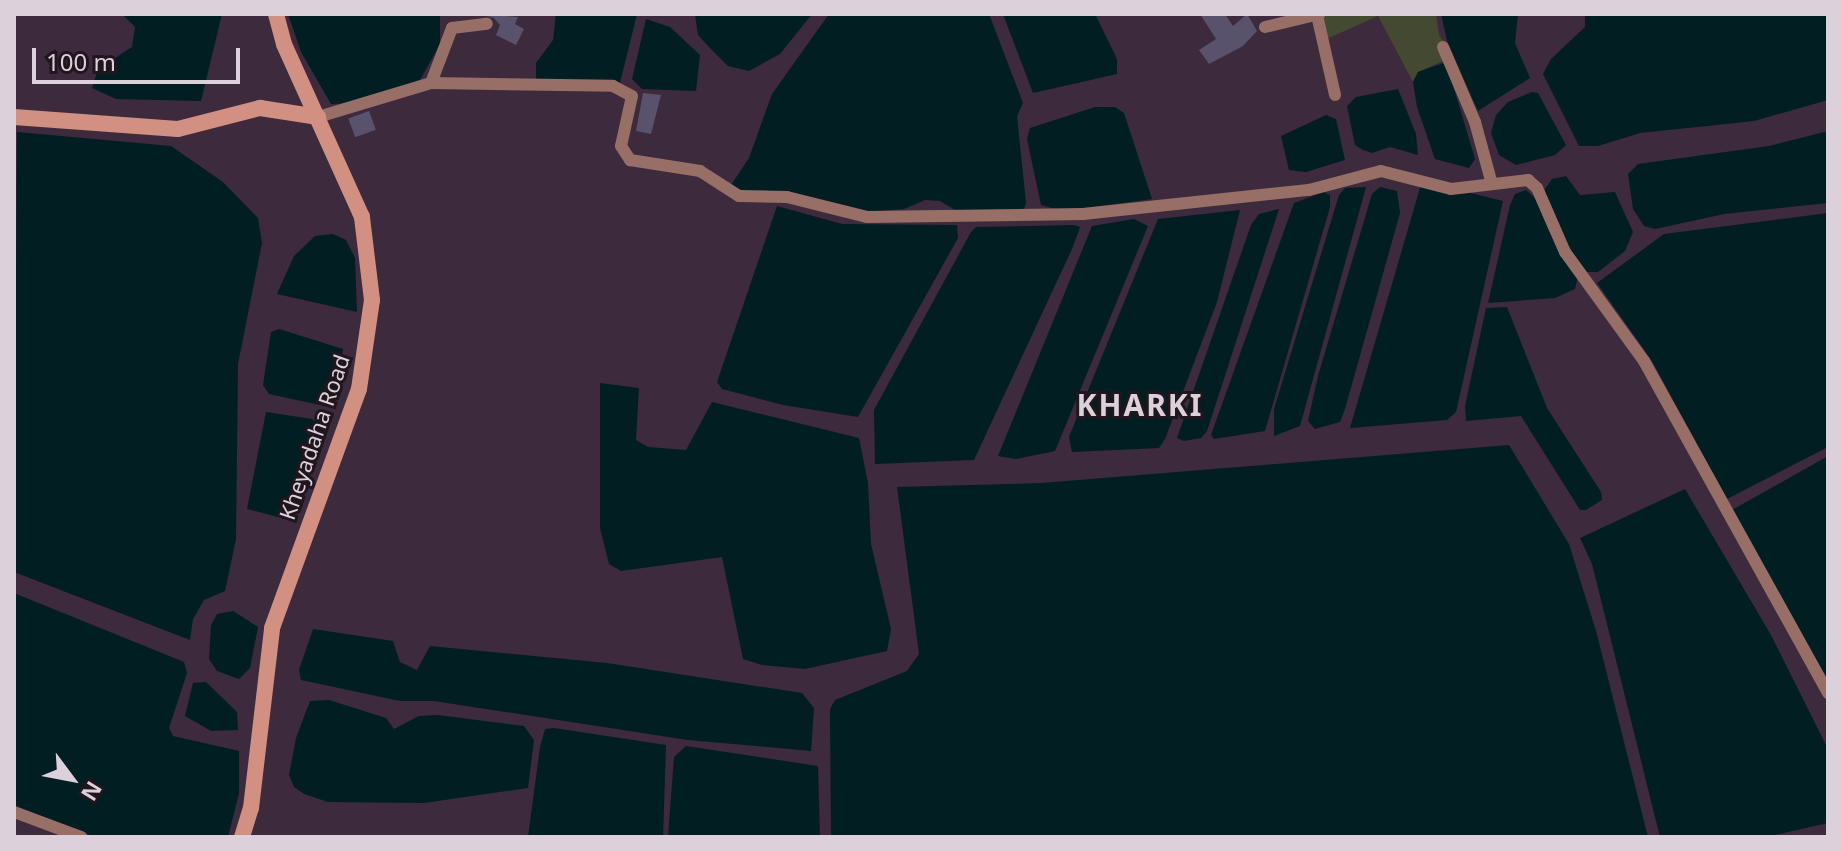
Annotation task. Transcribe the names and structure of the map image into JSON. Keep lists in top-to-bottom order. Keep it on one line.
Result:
{"streets":{"main road":["Kheyadaha Road"]},"districts":["KHARKI"],"scale_bar":"100 m","north":"bottom right"}
